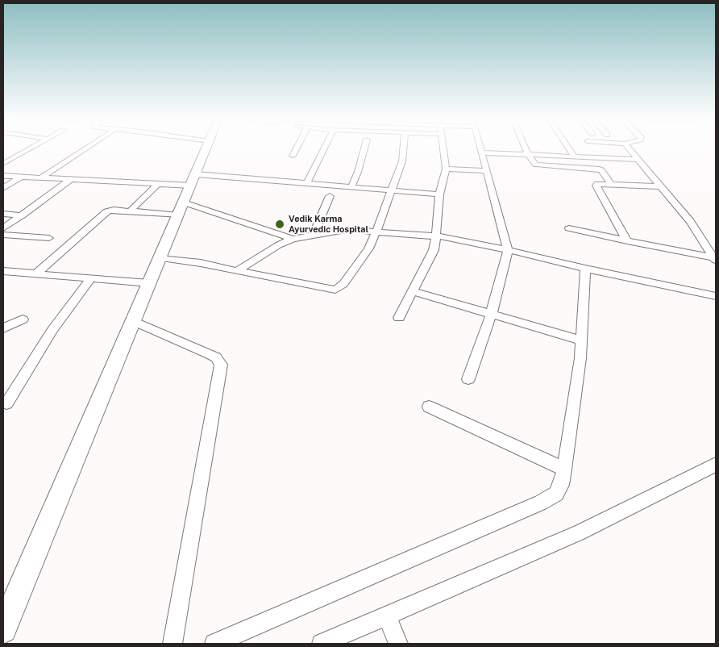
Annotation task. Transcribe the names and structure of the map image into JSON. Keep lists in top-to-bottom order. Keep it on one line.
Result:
{"places":["Vedik Karma Ayurvedic Hospital"]}
